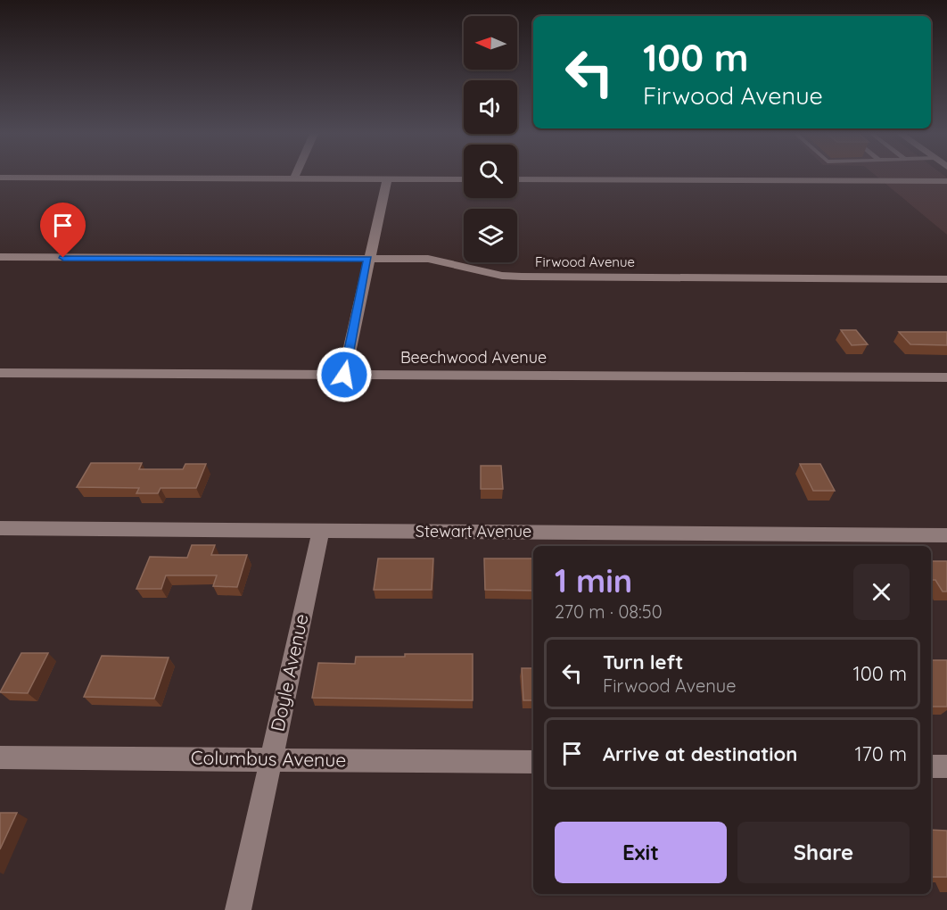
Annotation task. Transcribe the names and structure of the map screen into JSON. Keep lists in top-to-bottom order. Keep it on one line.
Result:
{"streets":{"street":["Firwood Avenue","Beechwood Avenue","Stewart Avenue","Doyle Avenue","Columbus Avenue"]},"crossings":[["Stewart Avenue","Doyle Avenue"],["Doyle Avenue","Columbus Avenue"]],"north":"left","page":{"turn":["100 m","Firwood Avenue"],"heading":["1 min","270 m · 08:50"],"list":[{"name":"Turn left","note":"Firwood Avenue","value":"100 m"},{"name":"Arrive at destination","value":"170 m"}],"buttons":["Exit","Share"]}}
